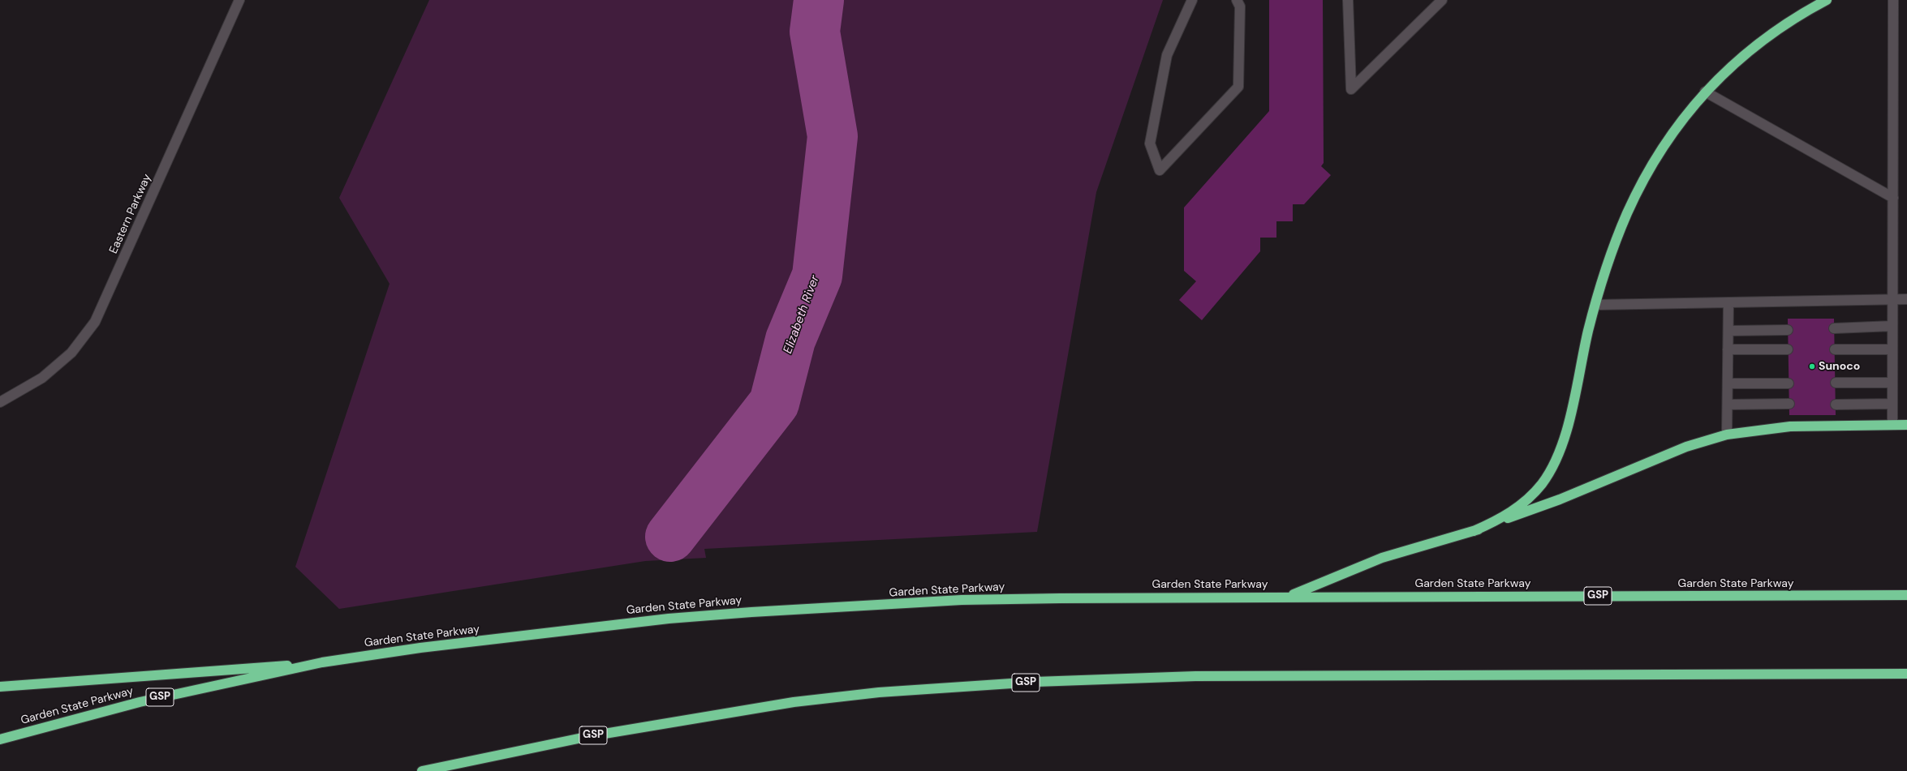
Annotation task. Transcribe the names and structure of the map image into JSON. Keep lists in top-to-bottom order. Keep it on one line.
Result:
{"streets":{"highway":["Garden State Parkway","GSP"],"street":["Eastern Parkway"]},"water":["Elizabeth River"],"places":["Sunoco"]}
